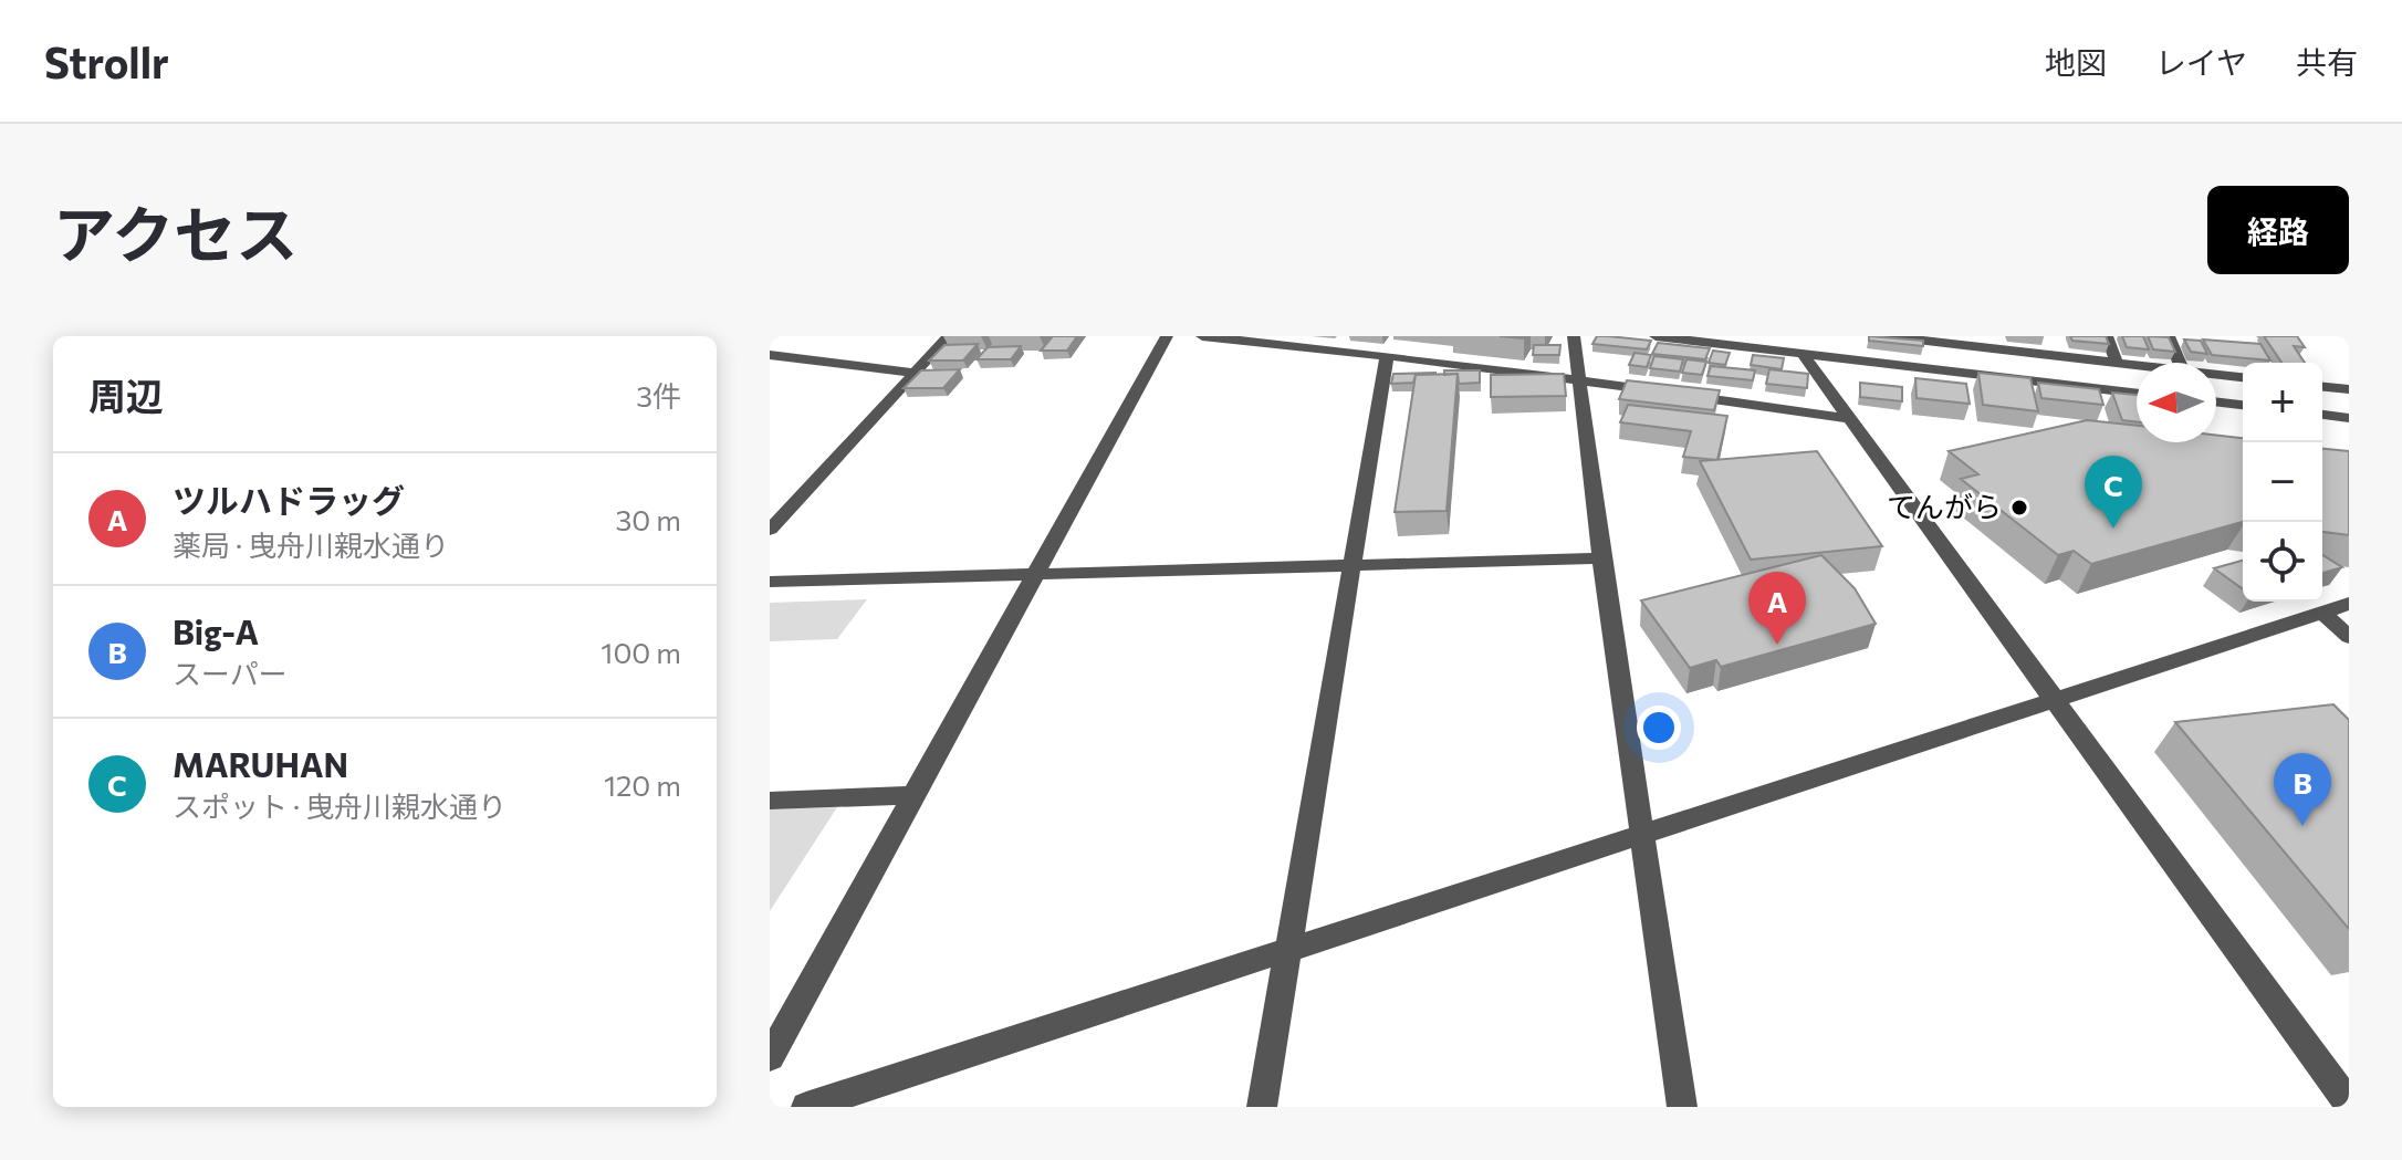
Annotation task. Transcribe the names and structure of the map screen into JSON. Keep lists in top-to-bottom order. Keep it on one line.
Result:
{"places":["てんがら"],"north":"left","page":{"header":"Strollr","nav":["地図","レイヤ","共有"],"title":"アクセス","buttons":"経路","heading":["周辺","3件"],"map_buttons":["+","−"],"list":[{"mark":"A","name":"ツルハドラッグ","note":"薬局 · 曳舟川親水通り","value":"30 m"},{"mark":"B","name":"Big-A","note":"スーパー","value":"100 m"},{"mark":"C","name":"MARUHAN","note":"スポット · 曳舟川親水通り","value":"120 m"}],"pins":["C","A","B"]}}
